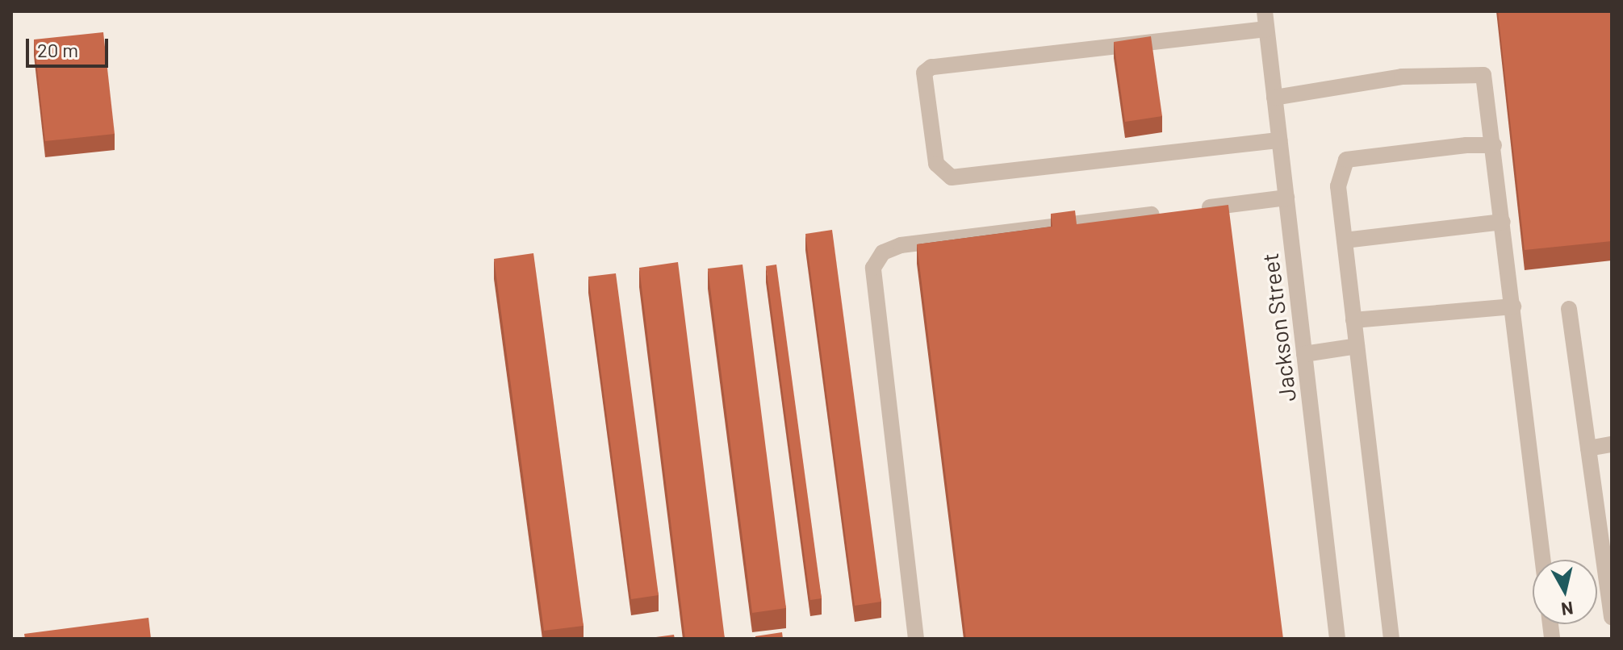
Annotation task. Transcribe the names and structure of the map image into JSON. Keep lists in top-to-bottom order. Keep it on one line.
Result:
{"streets":{"street":["Jackson Street"]},"scale_bar":"20 m","north":"bottom"}
